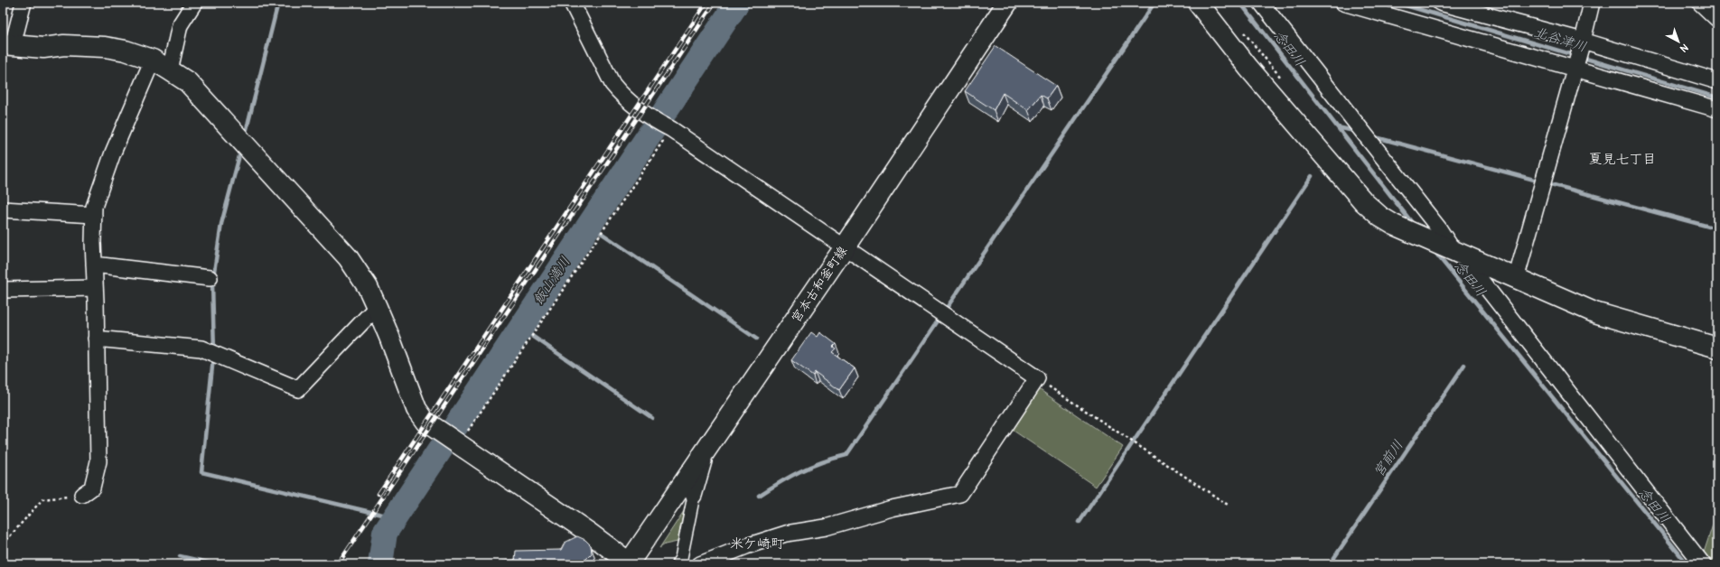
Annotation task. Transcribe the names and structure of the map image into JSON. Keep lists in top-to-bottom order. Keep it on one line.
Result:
{"streets":{"street":["宮本古和釜町線"]},"districts":["夏見七丁目","米ケ崎町"],"water":["北谷津川","念田川","飯山満川","宮前川"],"north":"bottom right"}
